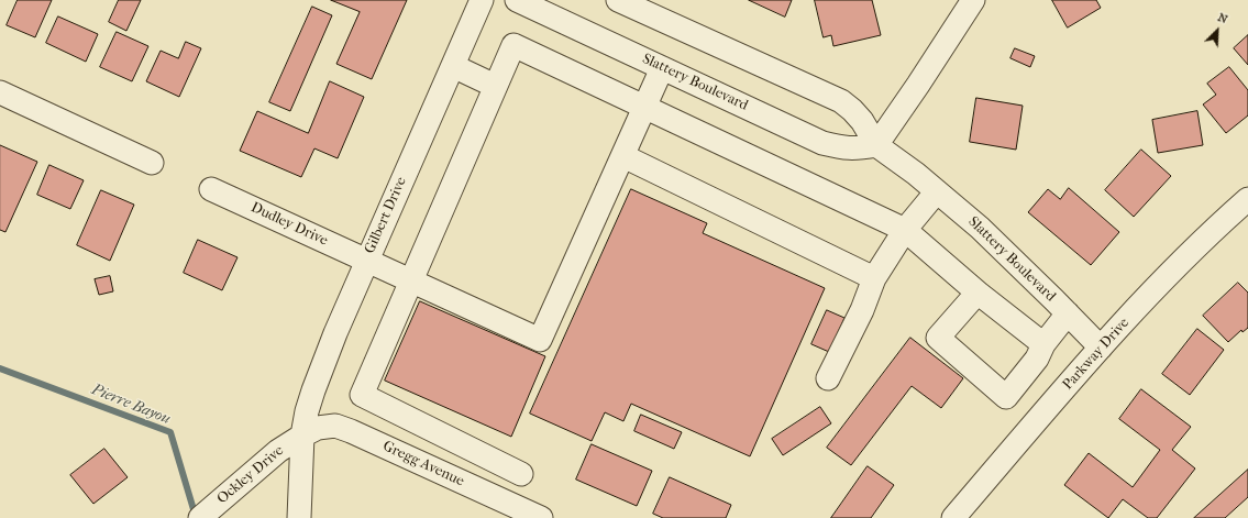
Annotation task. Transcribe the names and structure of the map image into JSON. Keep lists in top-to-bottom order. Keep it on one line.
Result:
{"streets":{"street":["Slattery Boulevard","Gilbert Drive","Dudley Drive","Parkway Drive","Gregg Avenue","Ockley Drive"]},"crossings":[["Slattery Boulevard","Parkway Drive"],["Gilbert Drive","Dudley Drive"],["Gilbert Drive","Gregg Avenue"],["Gilbert Drive","Ockley Drive"],["Gregg Avenue","Ockley Drive"]],"water":["Pierre Bayou"],"north":"top right"}
